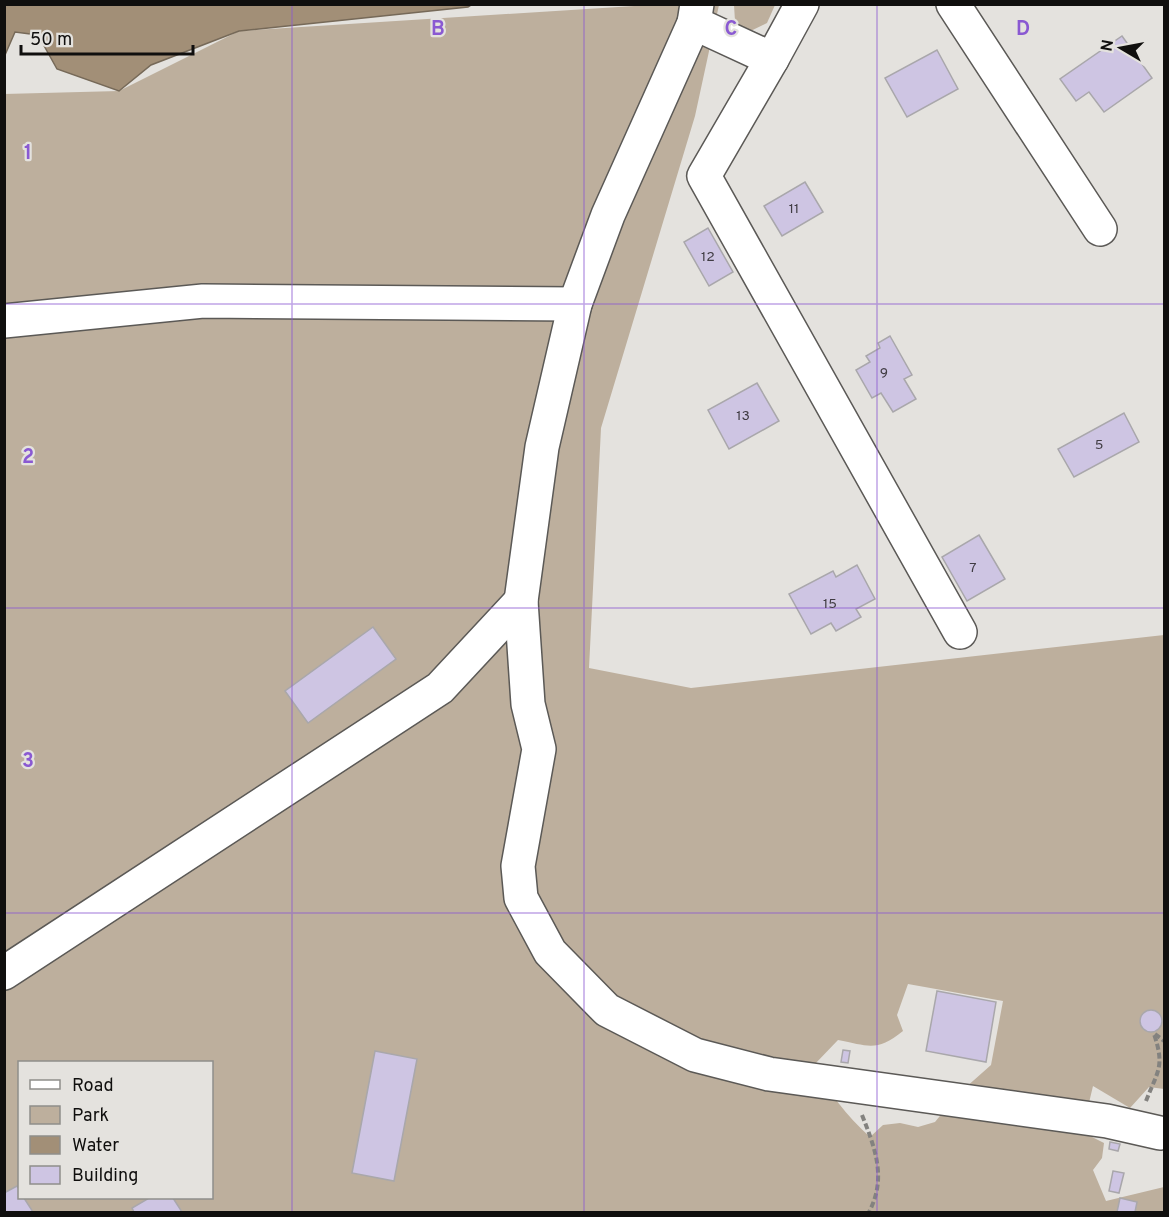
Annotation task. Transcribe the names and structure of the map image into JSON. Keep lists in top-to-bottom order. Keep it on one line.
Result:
{"house_numbers":["11","12","9","13","5","7","15"],"legend":["Road","Park","Water","Building"],"scale_bar":"50 m","north":"left","grid":{"columns":["B","C","D"],"rows":["1","2","3"]}}
